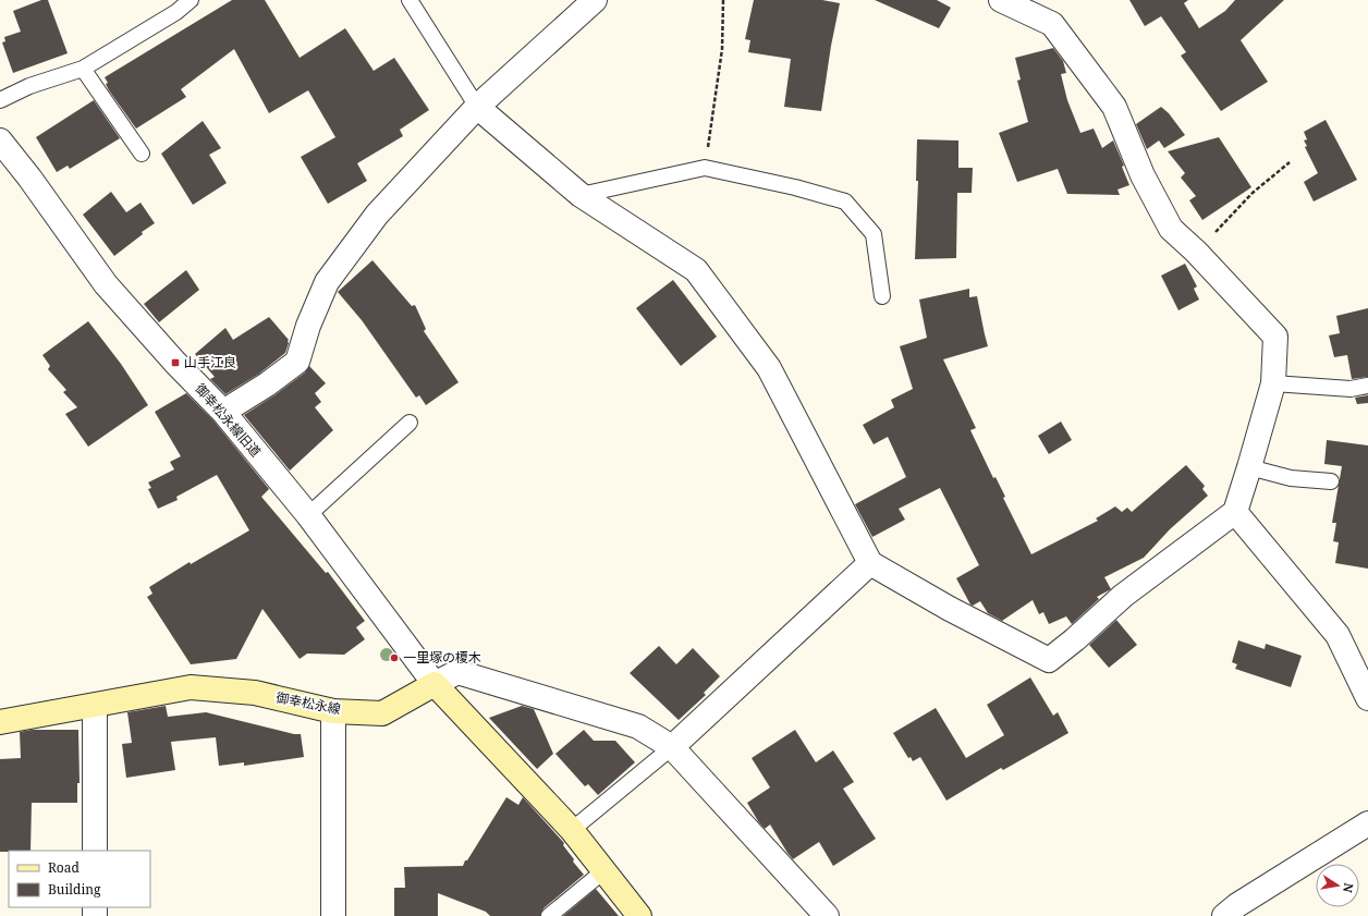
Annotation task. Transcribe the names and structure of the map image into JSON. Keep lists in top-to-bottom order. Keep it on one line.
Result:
{"streets":{"main road":["御幸松永線"],"street":["御幸松永線旧道"]},"crossings":[["御幸松永線旧道","御幸松永線"]],"places":{"transit":["山手江良"],"other":["一里塚の榎木"]},"legend":["Road","Building"],"north":"right"}
